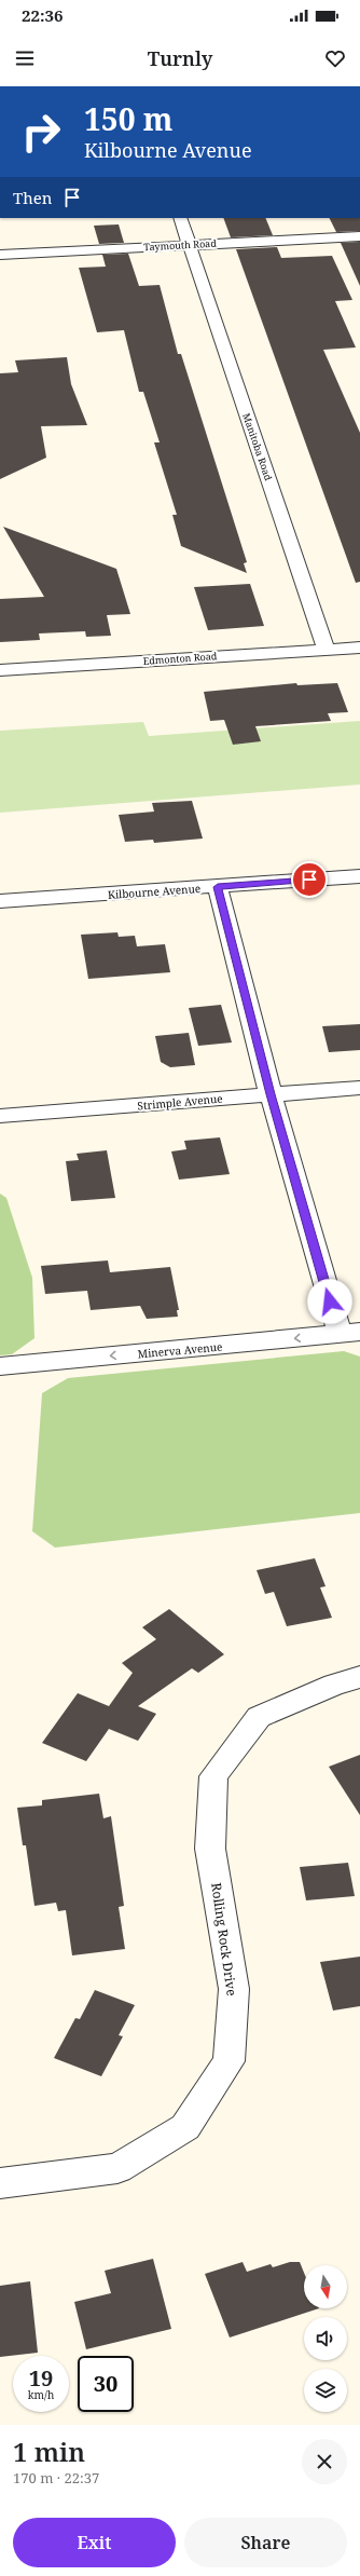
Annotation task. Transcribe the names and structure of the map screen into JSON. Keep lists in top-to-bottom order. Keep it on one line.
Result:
{"streets":{"street":["Taymouth Road","Manitoba Road","Edmonton Road","Kilbourne Avenue","Strimple Avenue","Minerva Avenue","Rolling Rock Drive"]},"crossings":[["Taymouth Road","Manitoba Road"],["Manitoba Road","Edmonton Road"]],"one_way":["Minerva Avenue"],"north":"bottom","page":{"status":"22:36","header":"Turnly","turn":["150 m","Kilbourne Avenue"],"then":"Then","speed":"19 km/h","limit":"30","heading":["1 min","170 m · 22:37"],"buttons":["Exit","Share"]}}
